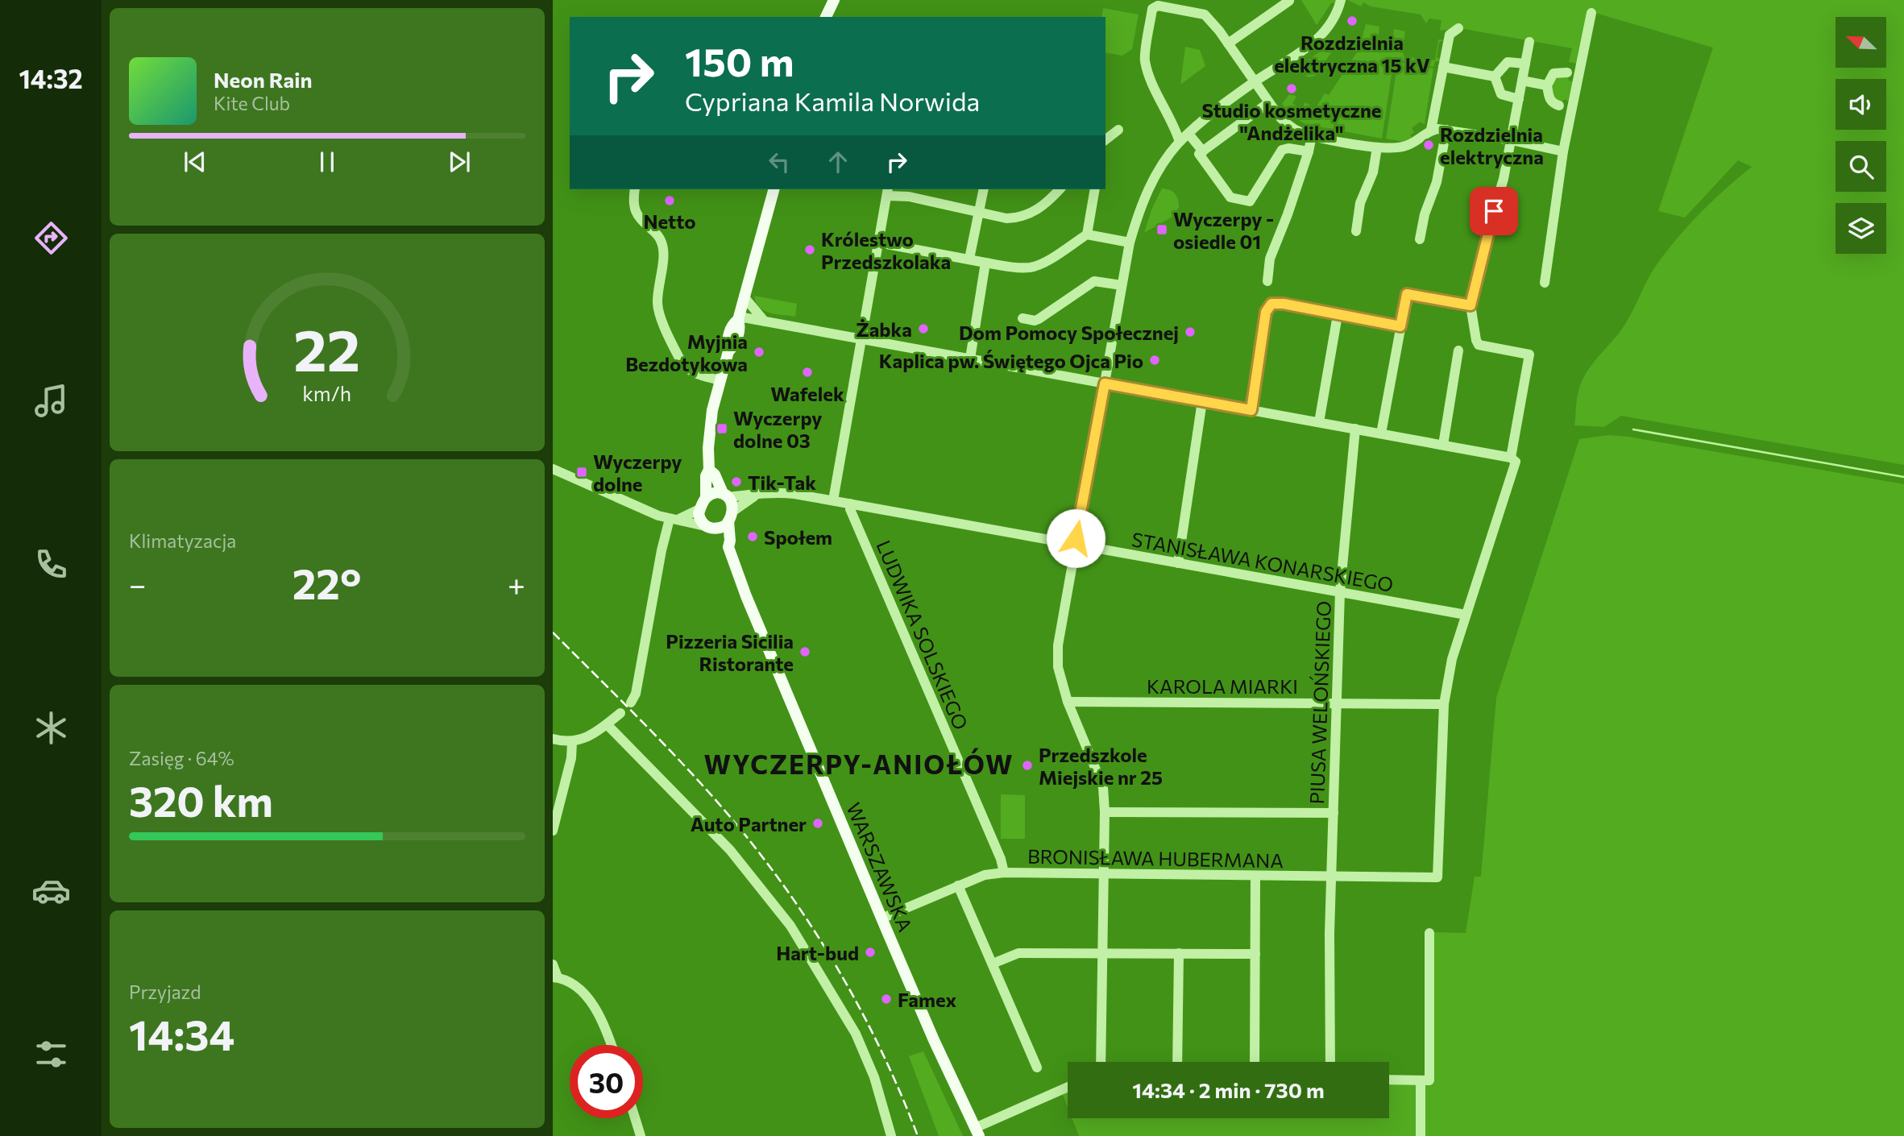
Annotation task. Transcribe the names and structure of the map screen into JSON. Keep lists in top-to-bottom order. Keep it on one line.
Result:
{"streets":{"main road":["WARSZAWSKA"],"street":["STANISŁAWA KONARSKIEGO","LUDWIKA SOLSKIEGO","KAROLA MIARKI","PIUSA WELOŃSKIEGO","BRONISŁAWA HUBERMANA"]},"crossings":[["STANISŁAWA KONARSKIEGO","LUDWIKA SOLSKIEGO"],["STANISŁAWA KONARSKIEGO","PIUSA WELOŃSKIEGO"],["STANISŁAWA KONARSKIEGO","WARSZAWSKA"],["LUDWIKA SOLSKIEGO","BRONISŁAWA HUBERMANA"],["KAROLA MIARKI","PIUSA WELOŃSKIEGO"],["KAROLA MIARKI","BRONISŁAWA HUBERMANA"],["PIUSA WELOŃSKIEGO","BRONISŁAWA HUBERMANA"],["BRONISŁAWA HUBERMANA","WARSZAWSKA"]],"districts":["WYCZERPY-ANIOŁÓW"],"places":{"other":["Rozdzielnia elektryczna 15 kV","Studio kosmetyczne \"Andżelika\"","Rozdzielnia elektryczna","Netto","Królestwo Przedszkolaka","Żabka","Dom Pomocy Społecznej","Myjnia Bezdotykowa","Kaplica pw. Świętego Ojca Pio","Wafelek","Tik-Tak","Społem","Pizzeria Sicilia Ristorante","Przedszkole Miejskie nr 25","Auto Partner","Hart-bud","Famex"],"transit":["Wyczerpy - osiedle 01","Wyczerpy dolne 03","Wyczerpy dolne"]},"north":"top left","page":{"tabs":"14:32","turn":["150 m","Cypriana Kamila Norwida"],"song":["Neon Rain","Kite Club"],"tile":["Klimatyzacja",["Zasięg · 64%","320 km"],["Przyjazd","14:34"]],"heat":["−","22°","+"],"limit":"30","trip":"14:34 · 2 min · 730 m","gauge":["22","km/h"]}}
